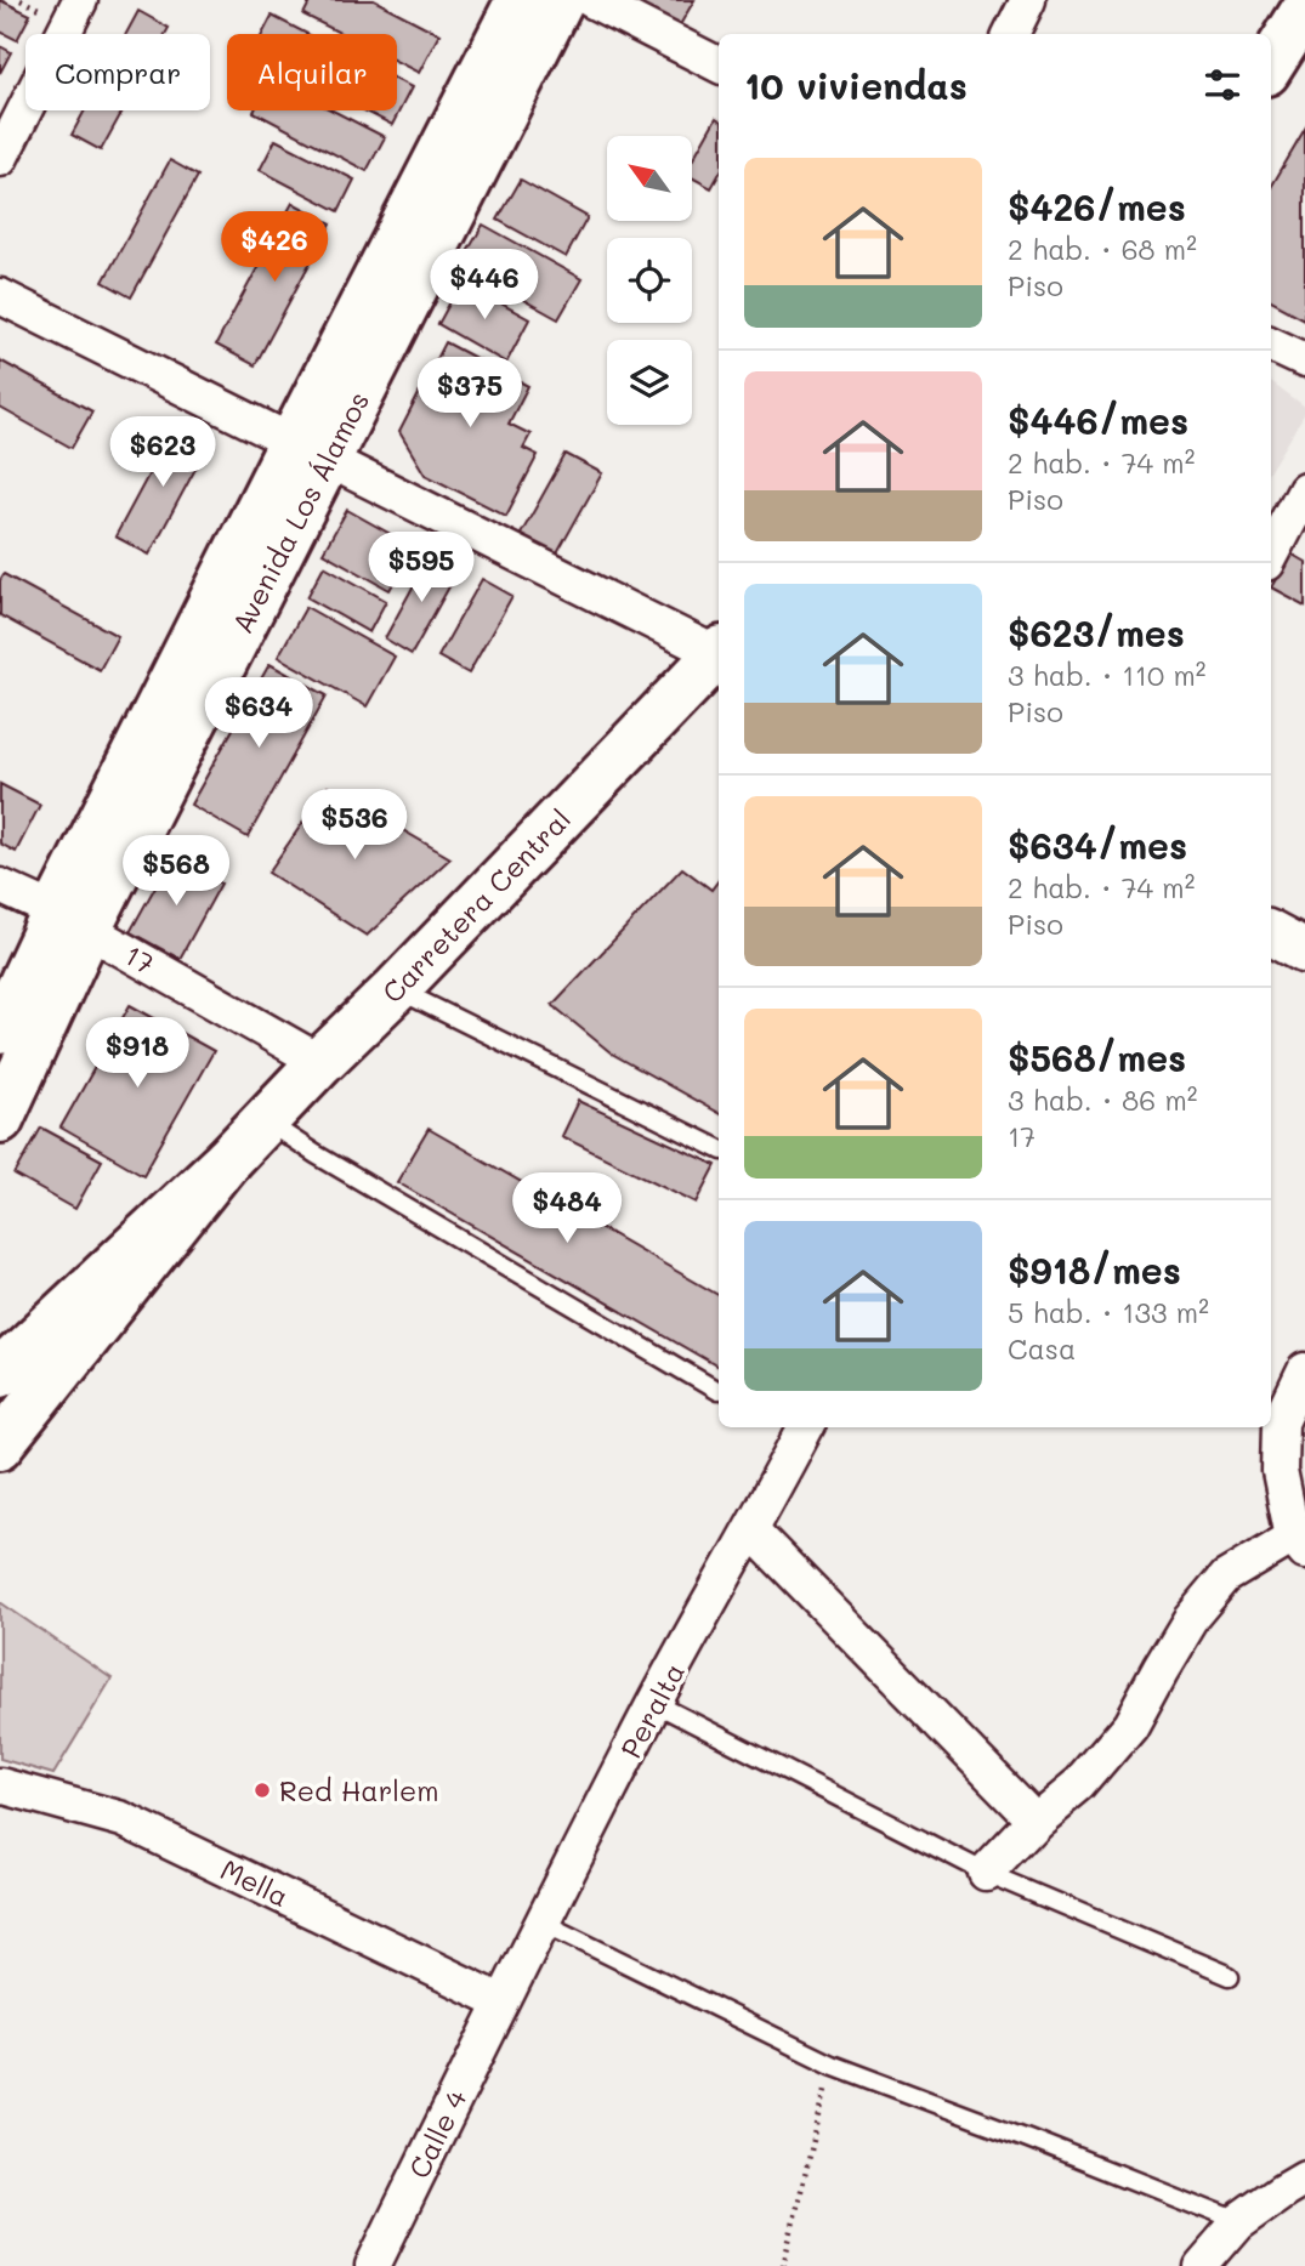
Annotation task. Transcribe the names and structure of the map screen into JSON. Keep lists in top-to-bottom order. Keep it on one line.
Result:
{"streets":{"main road":["Avenida Los Álamos","Carretera Central"],"street":["17","Peralta","Mella","Calle 4"]},"crossings":[["Avenida Los Álamos","17"],["Carretera Central","17"],["Peralta","Mella"],["Peralta","Calle 4"],["Mella","Calle 4"]],"places":["Red Harlem"],"north":"top left","page":{"chip":["Comprar","Alquilar"],"heading":"10 viviendas","list":[{"name":"$426/mes","note":"2 hab. · 68 m² · Piso"},{"name":"$446/mes","note":"2 hab. · 74 m² · Piso"},{"name":"$623/mes","note":"3 hab. · 110 m² · Piso"},{"name":"$634/mes","note":"2 hab. · 74 m² · Piso"},{"name":"$568/mes","note":"3 hab. · 86 m² · 17"},{"name":"$918/mes","note":"5 hab. · 133 m² · Casa"}],"price":["$426","$446","$375","$623","$595","$634","$536","$568","$918","$484"]}}
